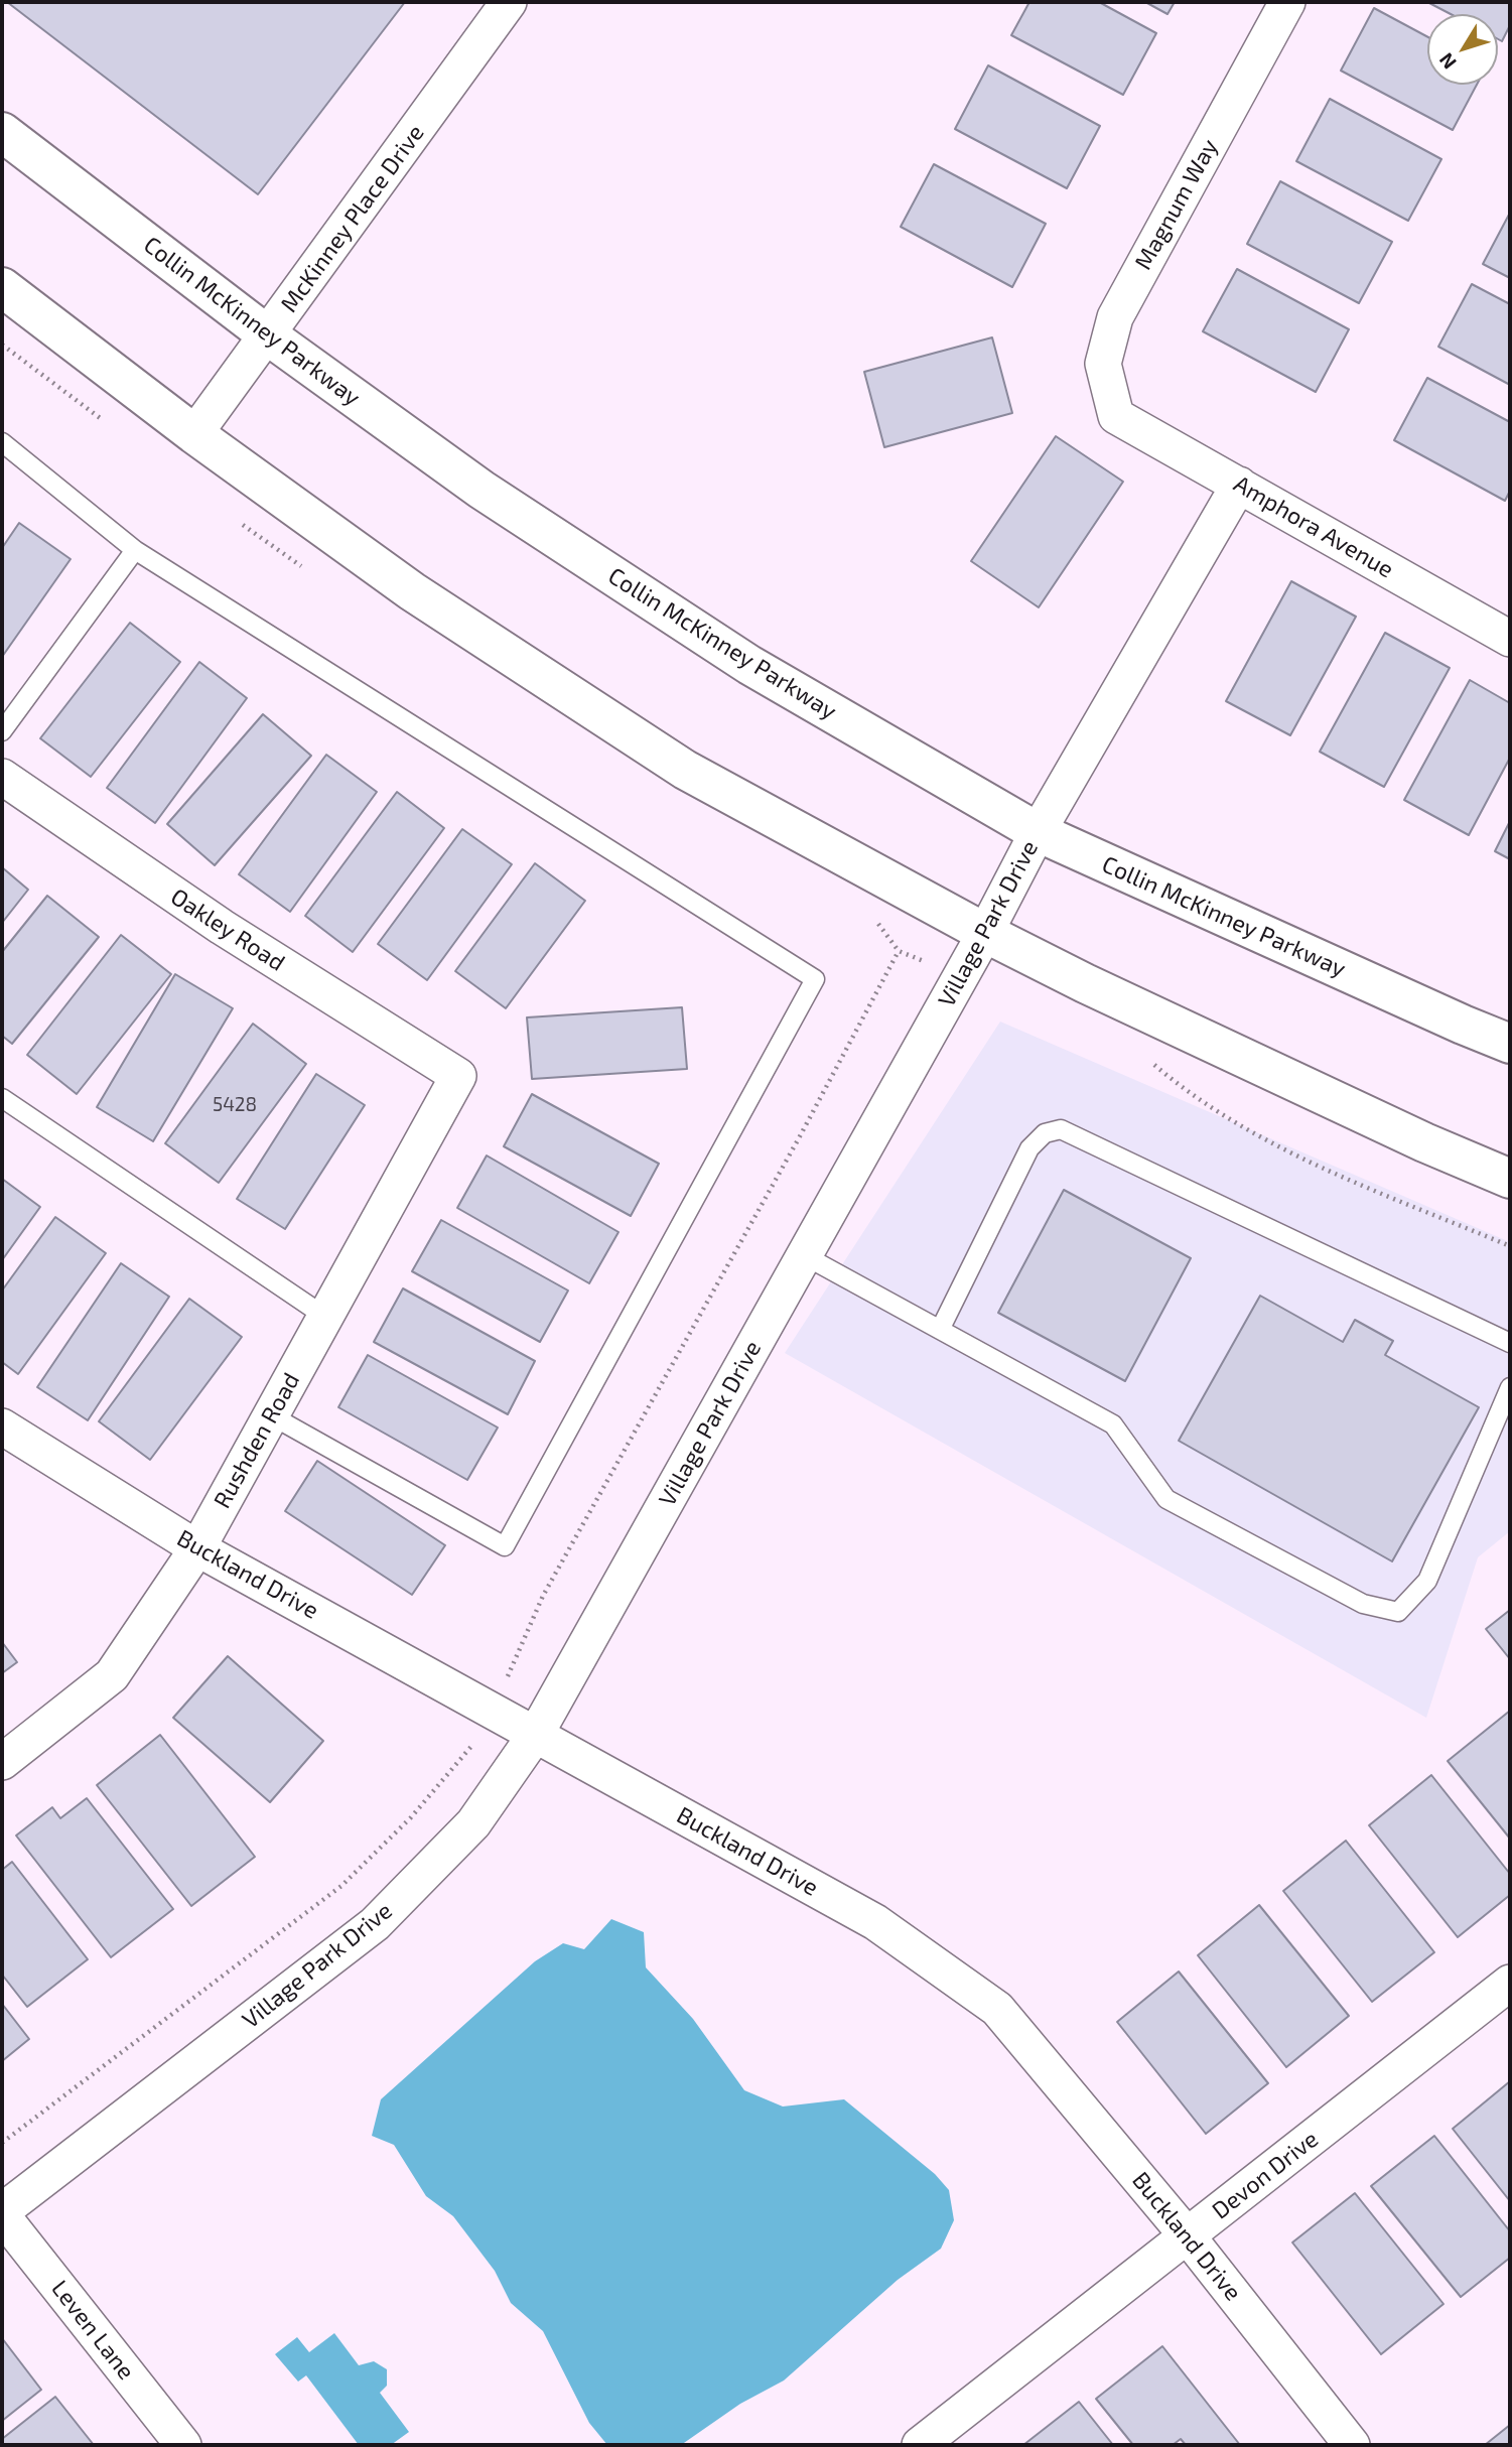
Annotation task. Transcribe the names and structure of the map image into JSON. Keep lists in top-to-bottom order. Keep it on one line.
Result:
{"streets":{"street":["Magnum Way","McKinney Place Drive","Collin McKinney Parkway","Amphora Avenue","Village Park Drive","Oakley Road","Rushden Road","Buckland Drive","Devon Drive","Leven Lane"]},"crossings":[["Magnum Way","Amphora Avenue"],["McKinney Place Drive","Collin McKinney Parkway"],["Collin McKinney Parkway","Village Park Drive"],["Amphora Avenue","Village Park Drive"],["Village Park Drive","Buckland Drive"],["Village Park Drive","Leven Lane"],["Oakley Road","Rushden Road"],["Rushden Road","Buckland Drive"],["Buckland Drive","Devon Drive"]],"house_numbers":["5428"],"north":"bottom left"}
